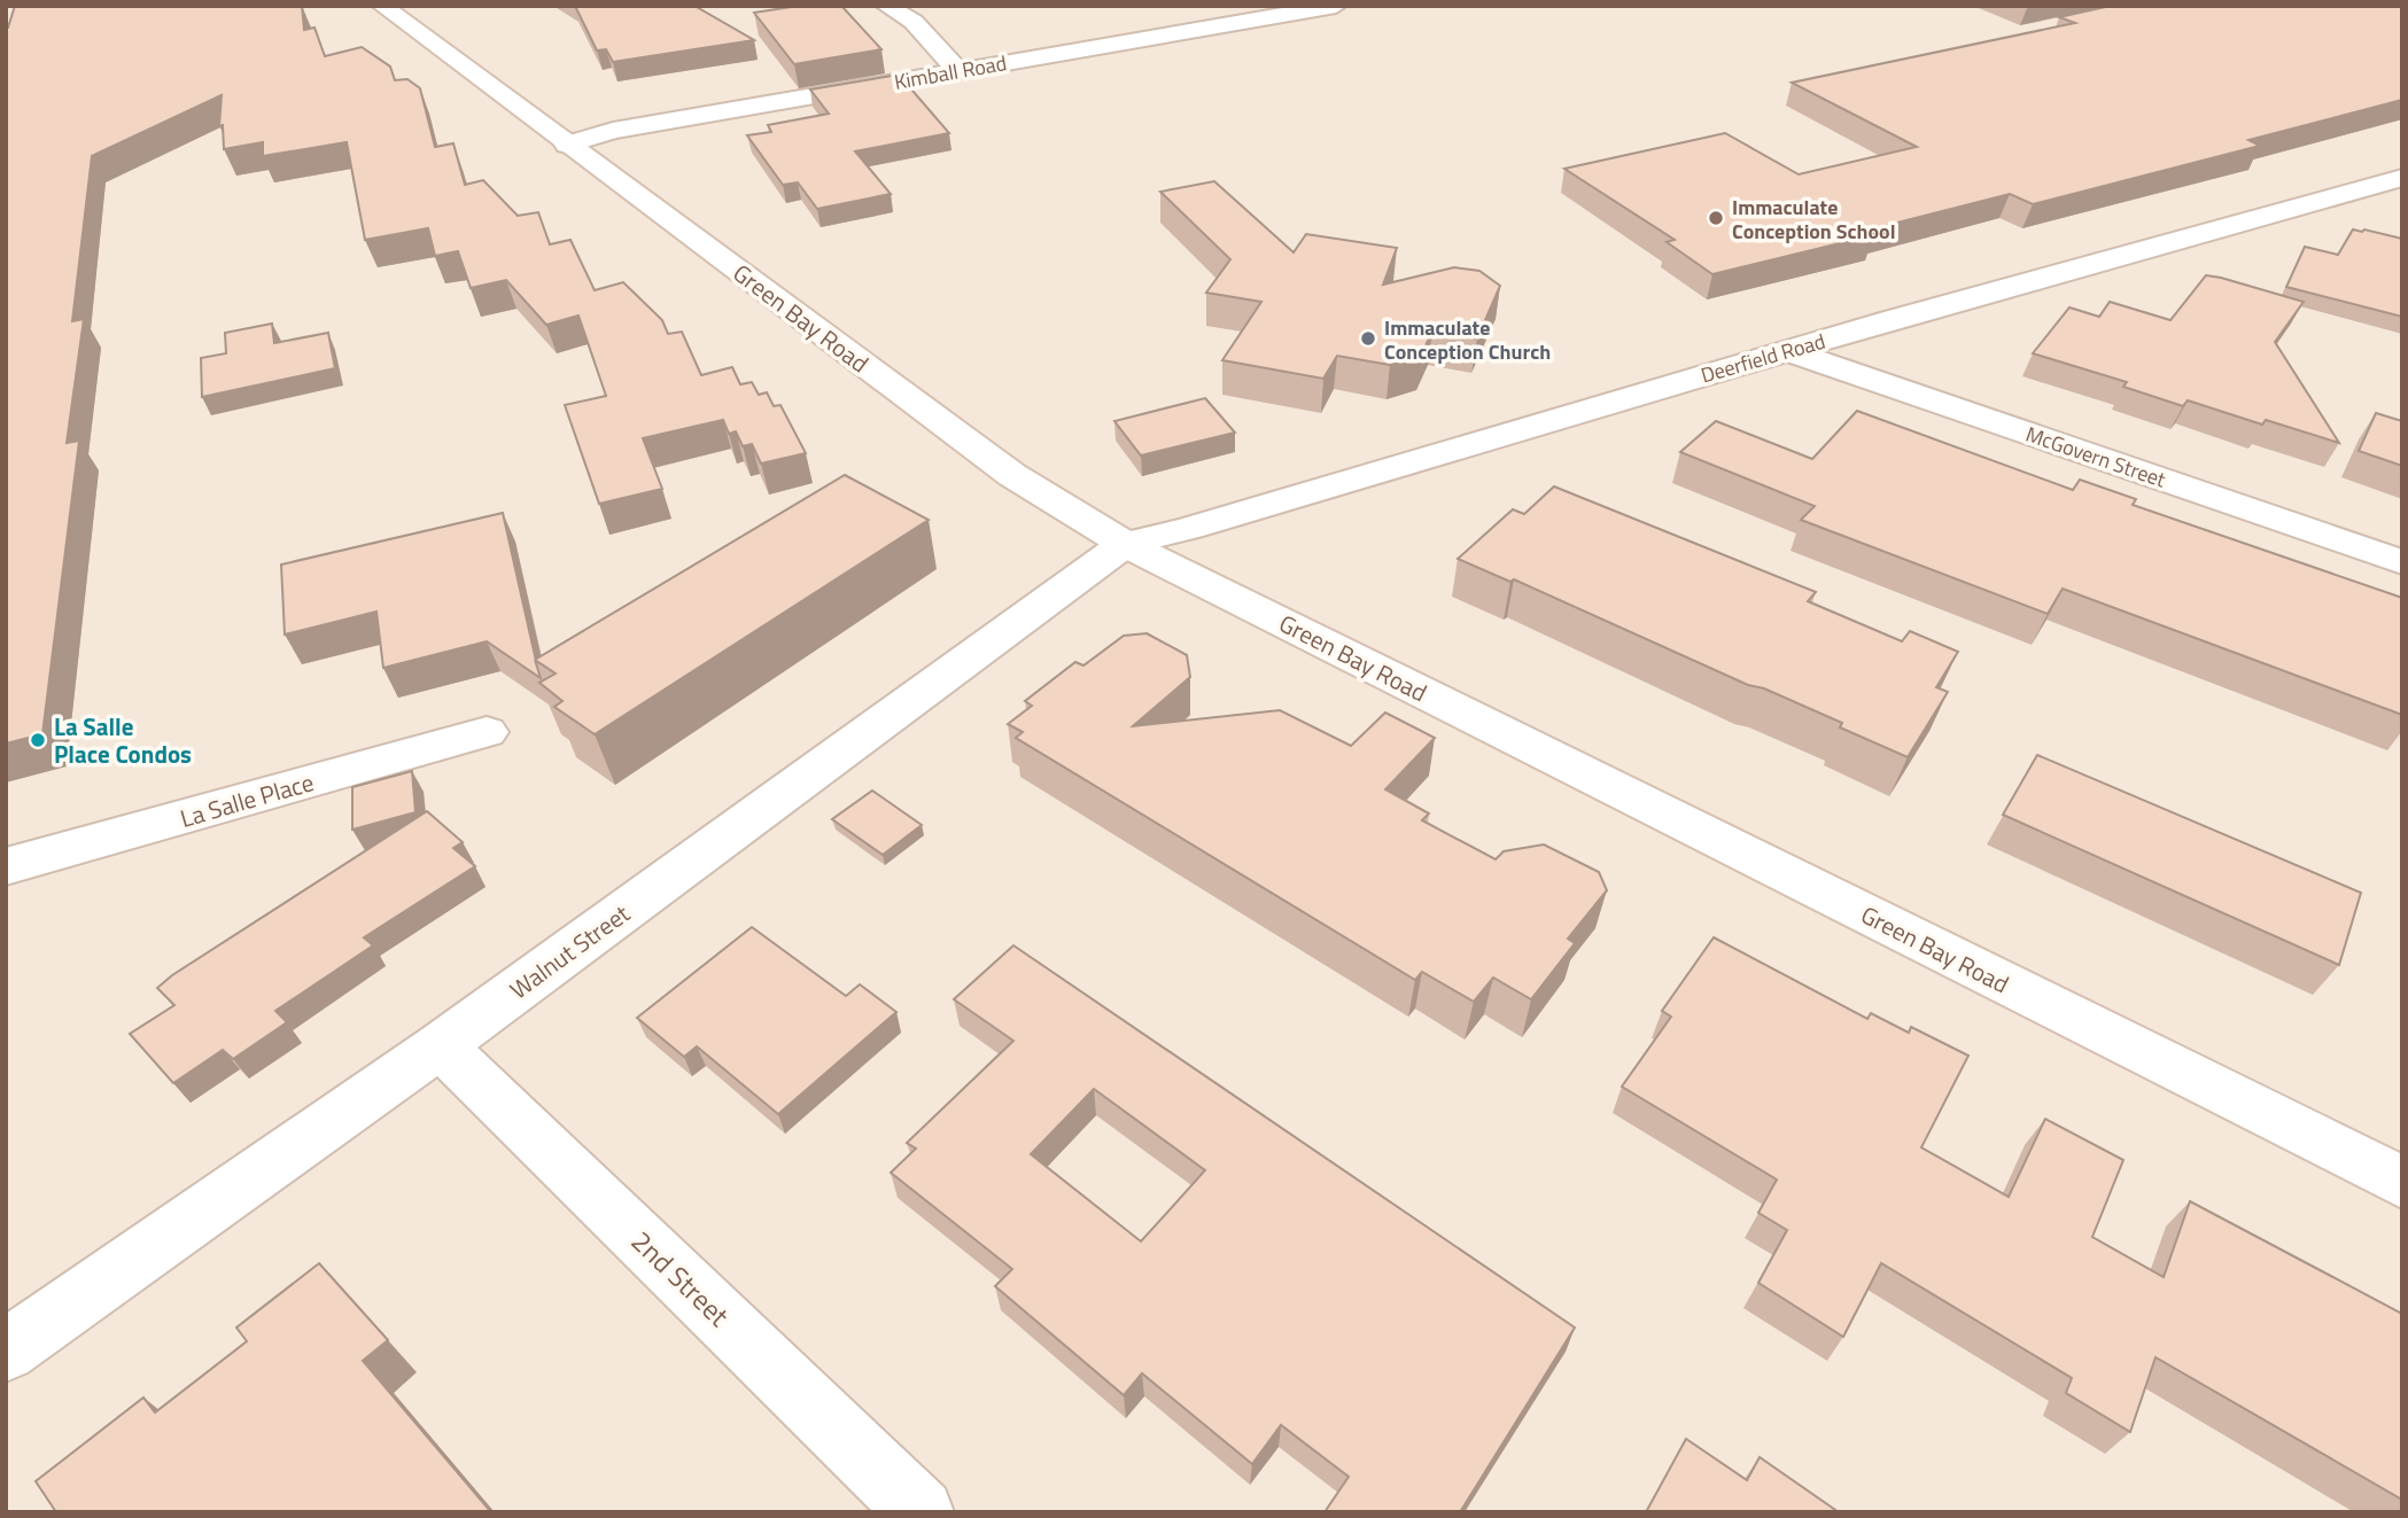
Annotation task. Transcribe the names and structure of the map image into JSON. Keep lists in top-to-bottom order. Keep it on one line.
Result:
{"streets":{"street":["Kimball Road","Green Bay Road","Deerfield Road","McGovern Street","La Salle Place","Walnut Street","2nd Street"]},"crossings":[["Kimball Road","Green Bay Road"],["Green Bay Road","Deerfield Road"],["Green Bay Road","Walnut Street"],["Deerfield Road","McGovern Street"],["Deerfield Road","Walnut Street"],["Walnut Street","2nd Street"]],"places":["Immaculate Conception School","Immaculate Conception Church","La Salle Place Condos"]}
